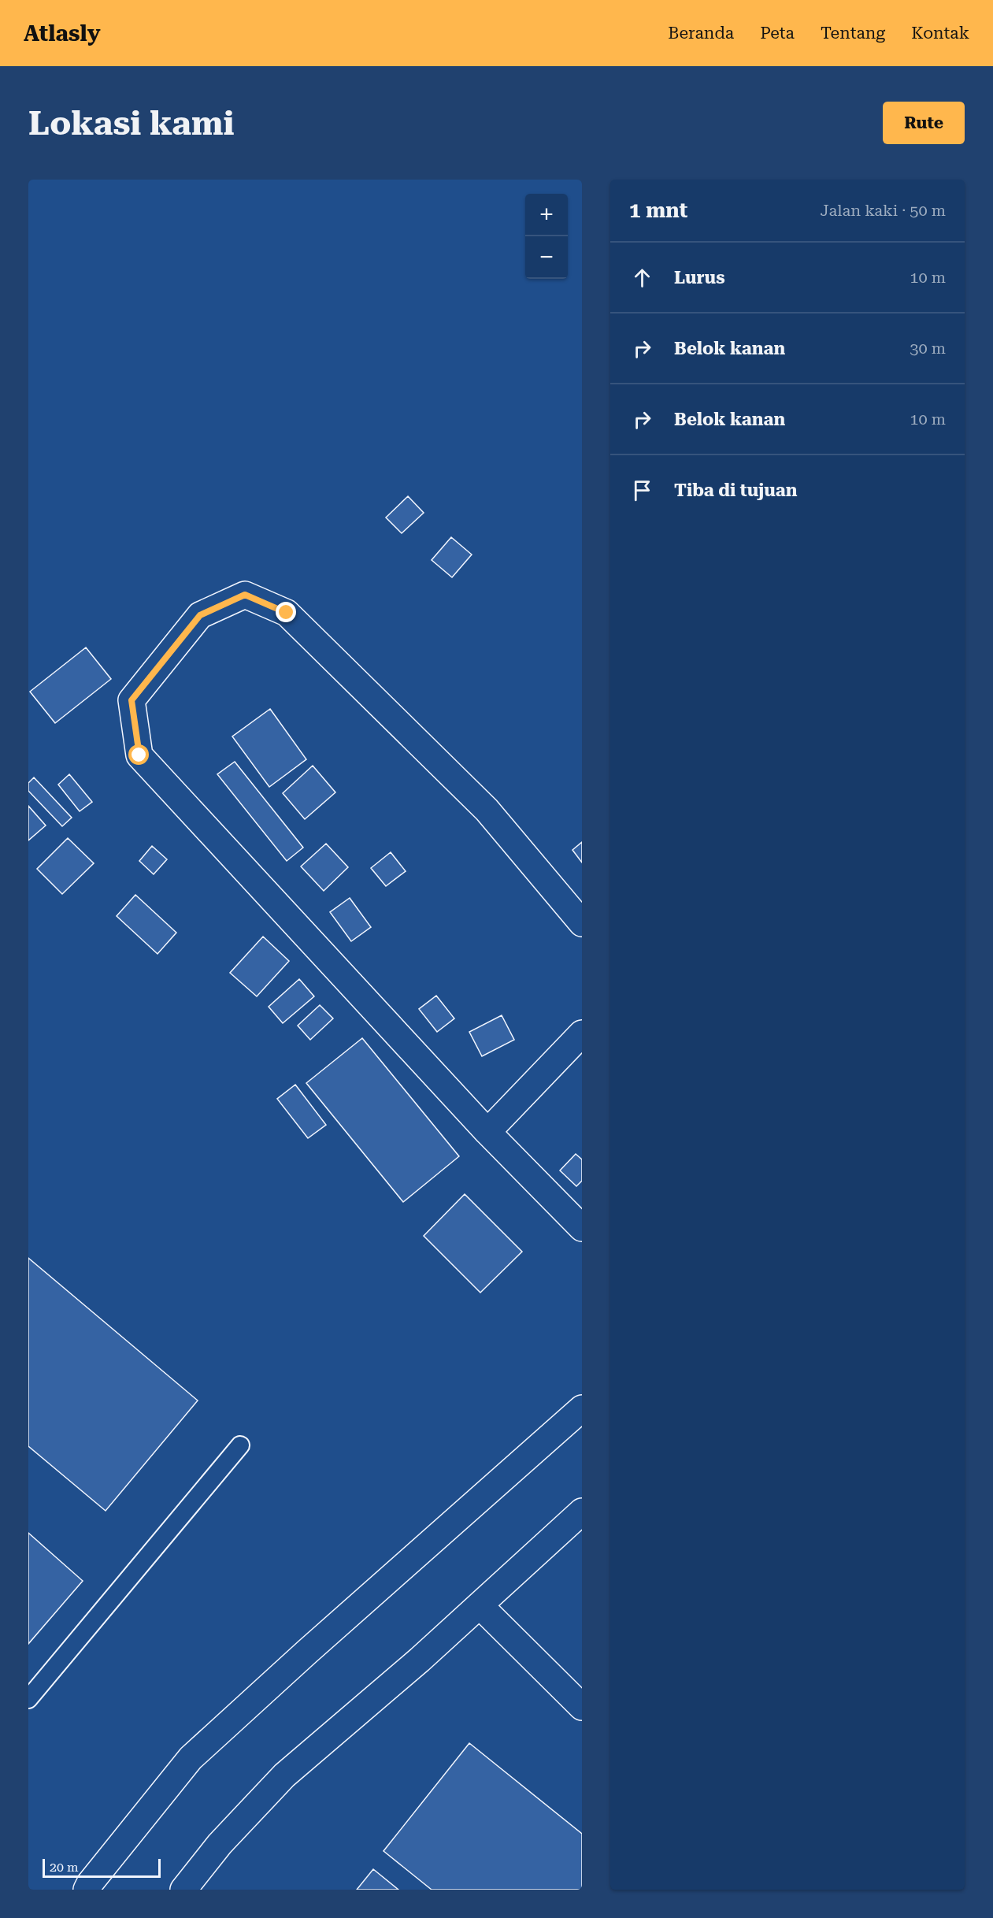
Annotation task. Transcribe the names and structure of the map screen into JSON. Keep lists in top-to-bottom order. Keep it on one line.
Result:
{"scale_bar":"20 m","page":{"header":"Atlasly","nav":["Beranda","Peta","Tentang","Kontak"],"buttons":"Rute","title":"Lokasi kami","heading":["1 mnt","Jalan kaki · 50 m"],"map_buttons":["+","−"],"list":[["Lurus","10 m"],["Belok kanan","30 m"],["Belok kanan","10 m"],"Tiba di tujuan"],"scale":"20 m"}}
